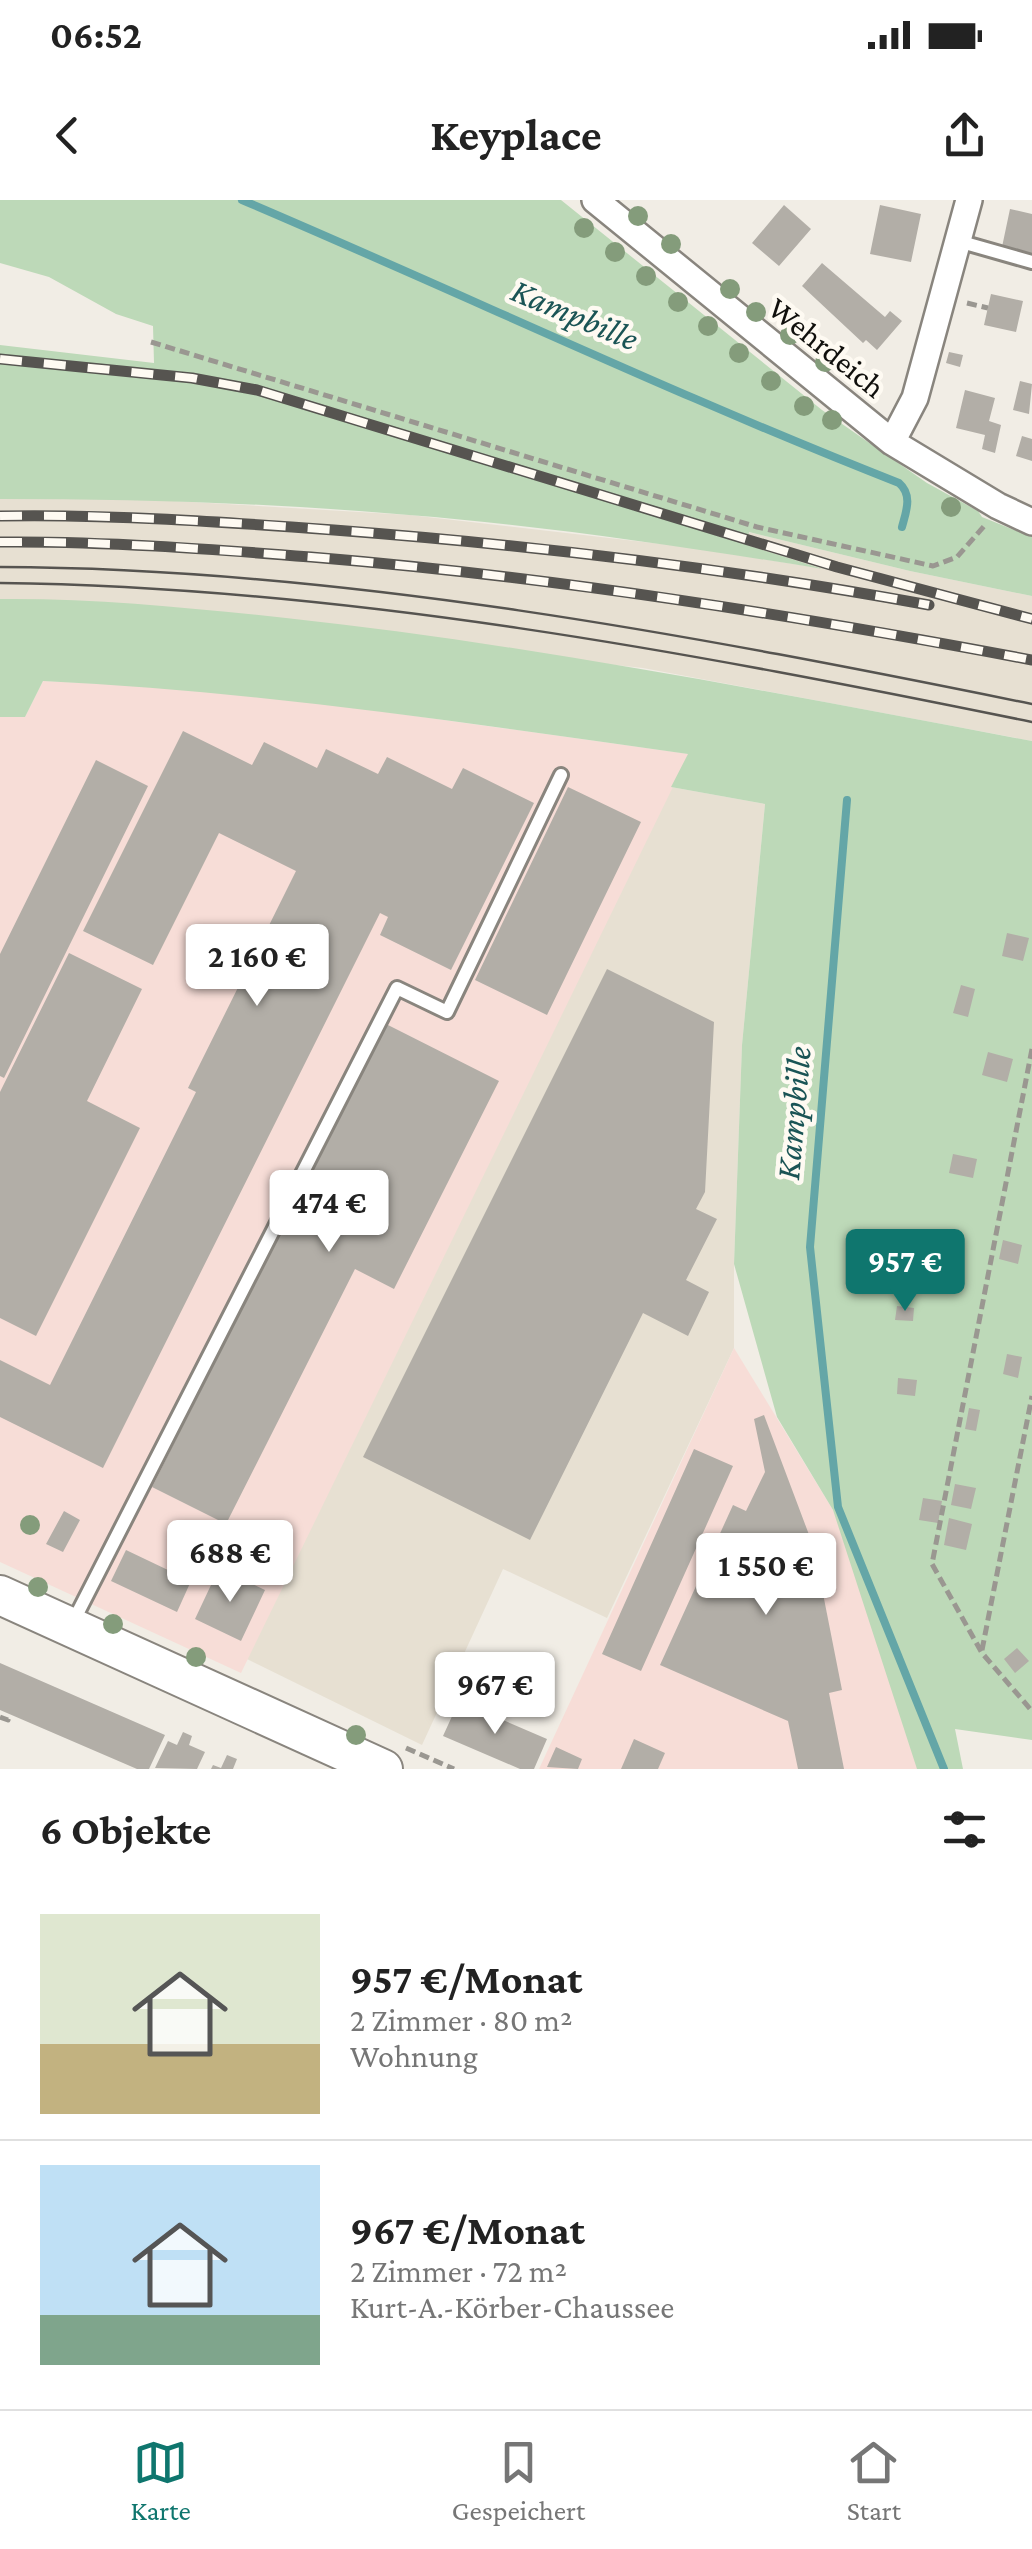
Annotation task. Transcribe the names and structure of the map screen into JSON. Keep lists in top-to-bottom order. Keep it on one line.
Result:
{"streets":{"street":["Wehrdeich"]},"water":["Kampbille"],"page":{"status":"06:52","header":"Keyplace","price":["2 160 €","474 €","957 €","688 €","1 550 €","967 €"],"heading":"6 Objekte","list":[{"name":"957 €/Monat","note":"2 Zimmer · 80 m² · Wohnung"},{"name":"967 €/Monat","note":"2 Zimmer · 72 m² · Kurt-A.-Körber-Chaussee"}],"tabs":["Karte","Gespeichert","Start"]}}
